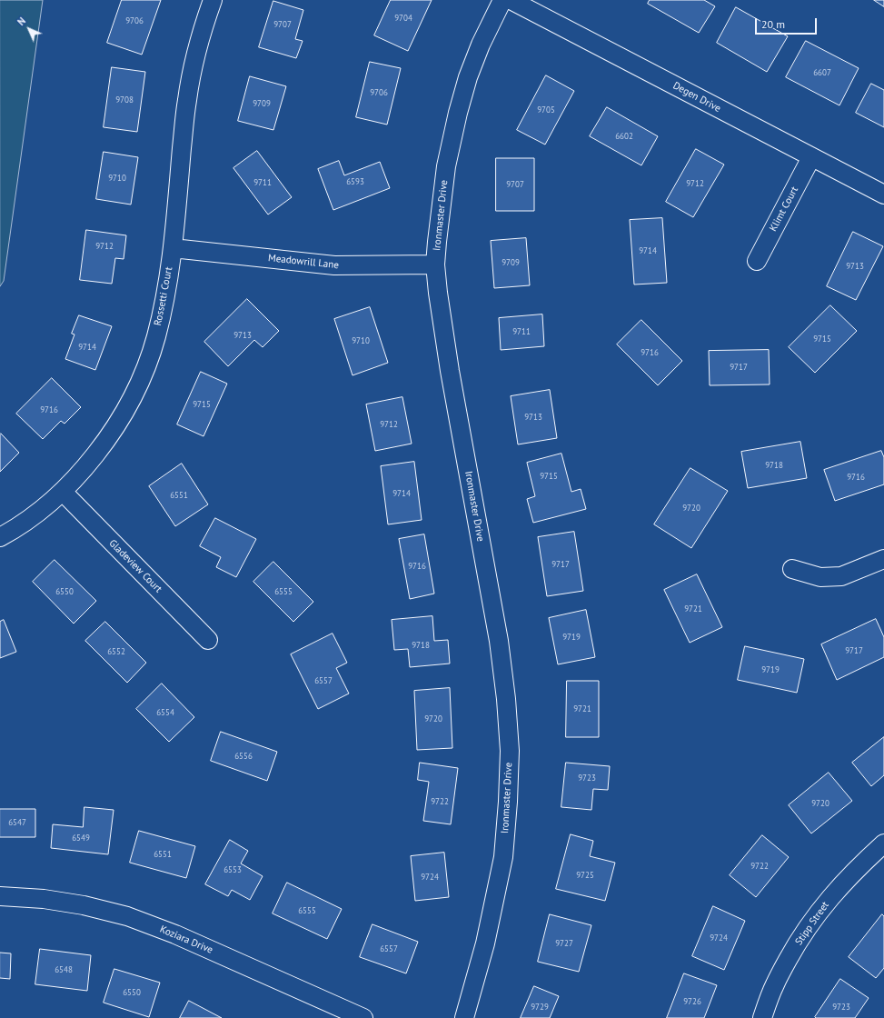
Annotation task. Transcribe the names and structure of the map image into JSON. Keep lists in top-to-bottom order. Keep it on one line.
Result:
{"streets":{"street":["Degen Drive","Klimt Court","Ironmaster Drive","Meadowrill Lane","Rossetti Court","Gladeview Court","Stipp Street","Koziara Drive"]},"crossings":[["Degen Drive","Klimt Court"],["Ironmaster Drive","Meadowrill Lane"],["Meadowrill Lane","Rossetti Court"],["Rossetti Court","Gladeview Court"]],"house_numbers":["9704","9706","9707","6607","9706","9708","9709","9705","6602","9710","6593","9711","9712","9707","9712","9714","9709","9713","9711","9713","9715","9710","9714","9716","9717","9715","9716","9713","9712","9718","9715","9716","9714","6551","9720","9717","9716","6550","6555","9721","9719","9718","9717","6552","9719","6557","9721","6554","9720","6556","9723","9722","9720","6547","6549","6551","9722","6553","9725","9724","6555","9724","9727","6557","6548","6550","9726","9729","9723"],"scale_bar":"20 m","north":"top left"}
